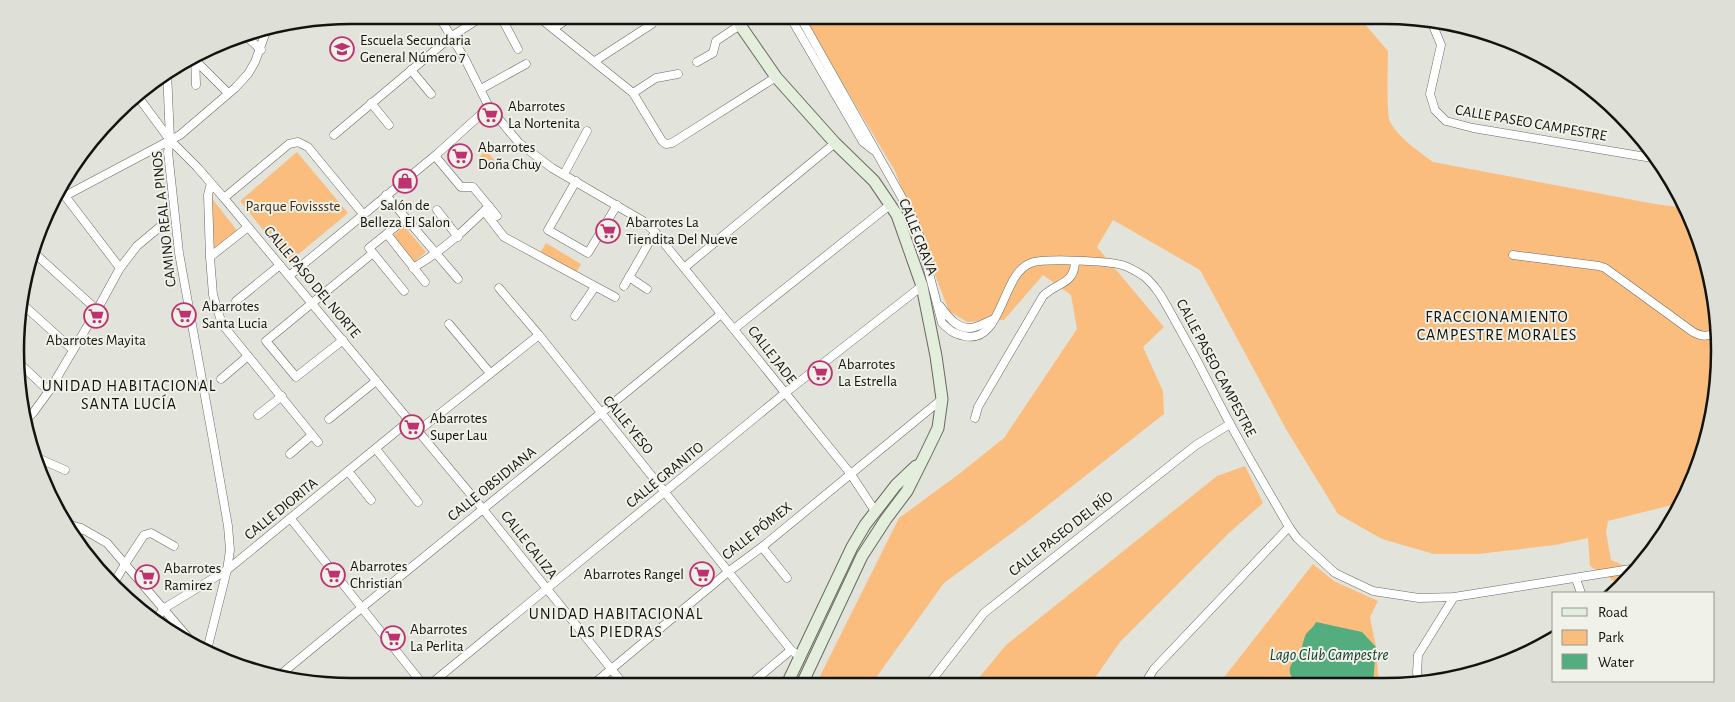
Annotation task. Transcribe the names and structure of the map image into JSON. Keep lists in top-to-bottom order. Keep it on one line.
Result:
{"streets":{"main road":["CALLE GRAVA"],"street":["CALLE PASEO CAMPESTRE","CAMINO REAL A PINOS","CALLE PASO DEL NORTE","CALLE JADE","CALLE YESO","CALLE GRANITO","CALLE OBSIDIANA","CALLE DIORITA","CALLE PÓMEX","CALLE PASEO DEL RÍO","CALLE CALIZA"]},"crossings":[["CALLE PASEO CAMPESTRE","CALLE PASEO DEL RÍO"],["CAMINO REAL A PINOS","CALLE PASO DEL NORTE"],["CAMINO REAL A PINOS","CALLE DIORITA"],["CALLE GRAVA","CALLE JADE"],["CALLE GRAVA","CALLE YESO"],["CALLE GRAVA","CALLE GRANITO"],["CALLE GRAVA","CALLE PÓMEX"],["CALLE PASO DEL NORTE","CALLE DIORITA"],["CALLE PASO DEL NORTE","CALLE CALIZA"],["CALLE JADE","CALLE GRANITO"],["CALLE JADE","CALLE OBSIDIANA"],["CALLE JADE","CALLE PÓMEX"],["CALLE YESO","CALLE GRANITO"],["CALLE YESO","CALLE OBSIDIANA"],["CALLE YESO","CALLE PÓMEX"],["CALLE GRANITO","CALLE CALIZA"],["CALLE OBSIDIANA","CALLE CALIZA"],["CALLE DIORITA","CALLE CALIZA"],["CALLE PÓMEX","CALLE CALIZA"]],"districts":["FRACCIONAMIENTO CAMPESTRE MORALES","UNIDAD HABITACIONAL SANTA LUCÍA","UNIDAD HABITACIONAL LAS PIEDRAS"],"water":["Lago Club Campestre"],"parks":["Parque Fovissste"],"places":{"school or university":["Escuela Secundaria General Número 7"],"supermarket":["Abarrotes La Nortenita","Abarrotes Doña Chuy","Abarrotes La Tiendita Del Nueve","Abarrotes Santa Lucia","Abarrotes Mayita","Abarrotes La Estrella","Abarrotes Super Lau","Abarrotes Rangel","Abarrotes Christian","Abarrotes Ramirez","Abarrotes La Perlita"],"shop":["Salón de Belleza El Salon"]},"legend":["Road","Park","Water"]}
